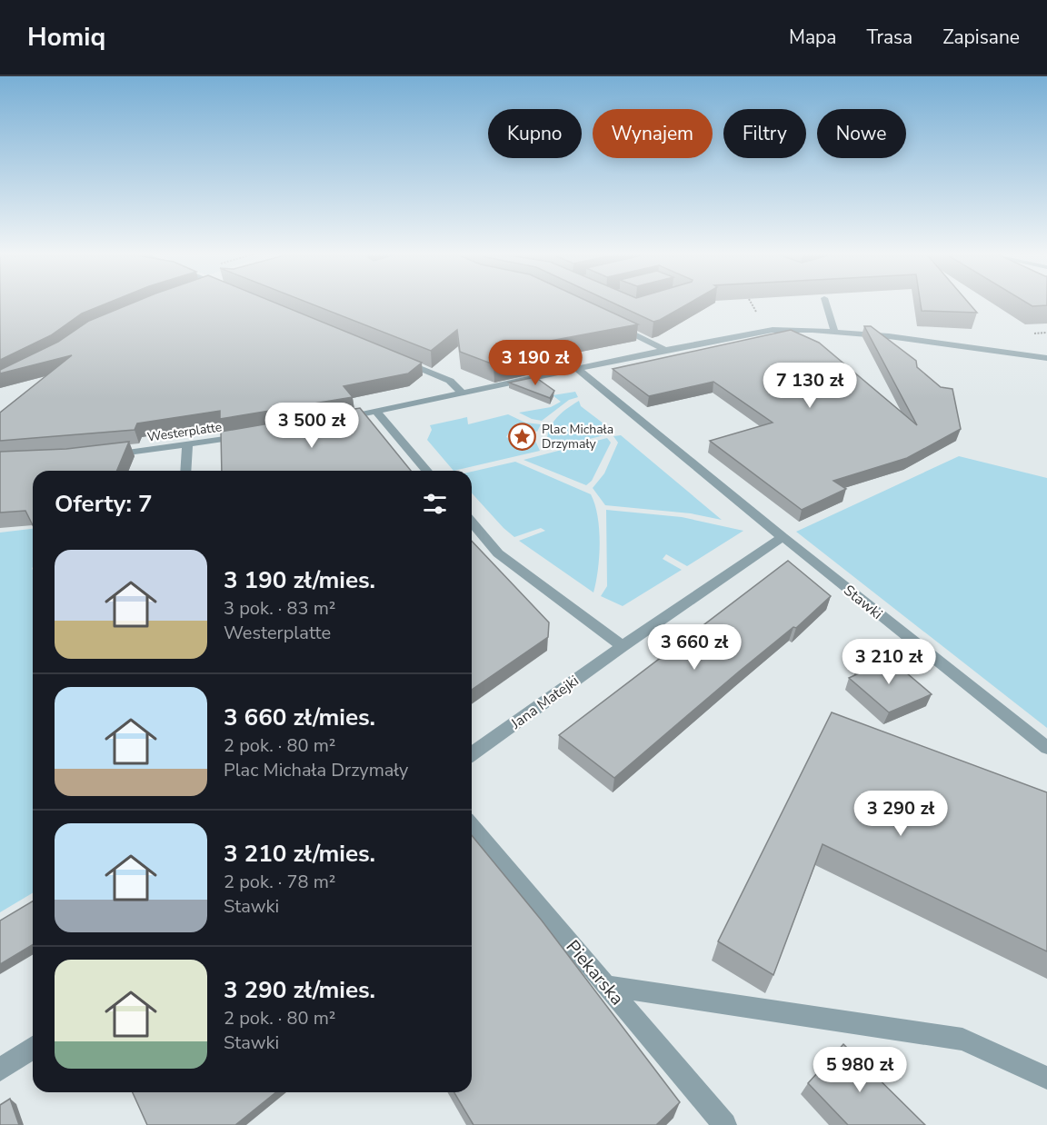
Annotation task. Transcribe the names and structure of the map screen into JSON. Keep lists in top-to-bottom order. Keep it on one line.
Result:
{"streets":{"street":["Westerplatte","Stawki","Jana Matejki","Piekarska"]},"places":{"place":["Plac Michała Drzymały"]},"page":{"header":"Homiq","nav":["Mapa","Trasa","Zapisane"],"chip":["Kupno","Wynajem","Filtry","Nowe"],"price":["3 190 zł","7 130 zł","3 500 zł","3 660 zł","3 210 zł","3 290 zł","5 980 zł"],"heading":"Oferty: 7","list":[{"name":"3 190 zł/mies.","note":"3 pok. · 83 m² · Westerplatte"},{"name":"3 660 zł/mies.","note":"2 pok. · 80 m² · Plac Michała Drzymały"},{"name":"3 210 zł/mies.","note":"2 pok. · 78 m² · Stawki"},{"name":"3 290 zł/mies.","note":"2 pok. · 80 m² · Stawki"}]}}
